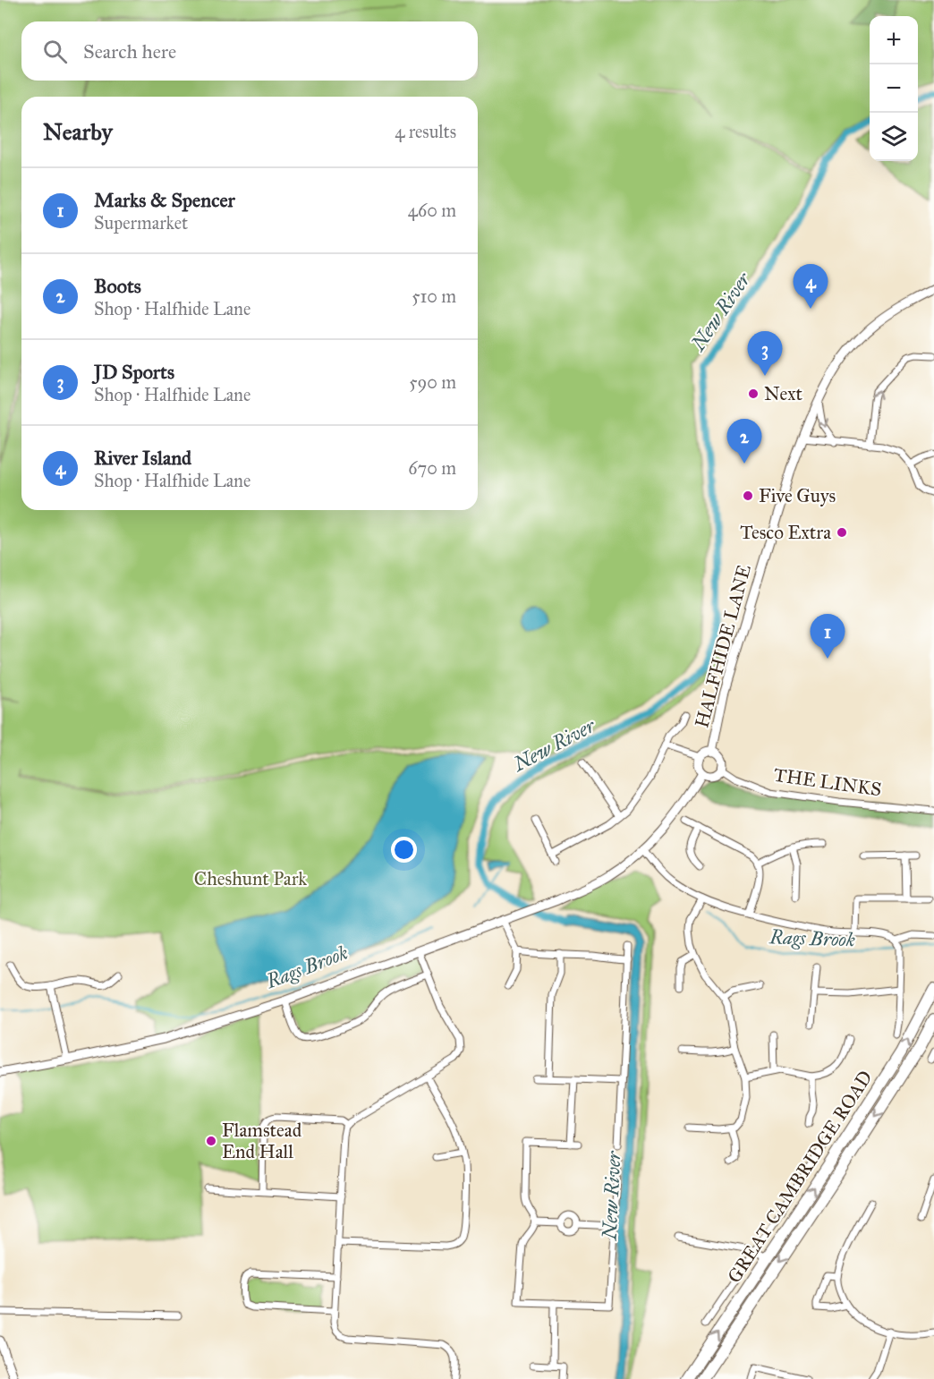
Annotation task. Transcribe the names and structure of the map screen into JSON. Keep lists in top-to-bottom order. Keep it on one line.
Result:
{"streets":{"highway":["GREAT CAMBRIDGE ROAD"],"main road":["HALFHIDE LANE"],"street":["THE LINKS"]},"crossings":[["HALFHIDE LANE","THE LINKS"]],"water":["New River","Rags Brook"],"parks":["Cheshunt Park"],"places":["Next","Five Guys","Tesco Extra","Flamstead End Hall"],"page":{"map_buttons":["+","−"],"search":"Search here","heading":["Nearby","4 results"],"list":[{"mark":"1","name":"Marks & Spencer","note":"Supermarket","value":"460 m"},{"mark":"2","name":"Boots","note":"Shop · Halfhide Lane","value":"510 m"},{"mark":"3","name":"JD Sports","note":"Shop · Halfhide Lane","value":"590 m"},{"mark":"4","name":"River Island","note":"Shop · Halfhide Lane","value":"670 m"}],"pins":["4","3","2","1"]}}
